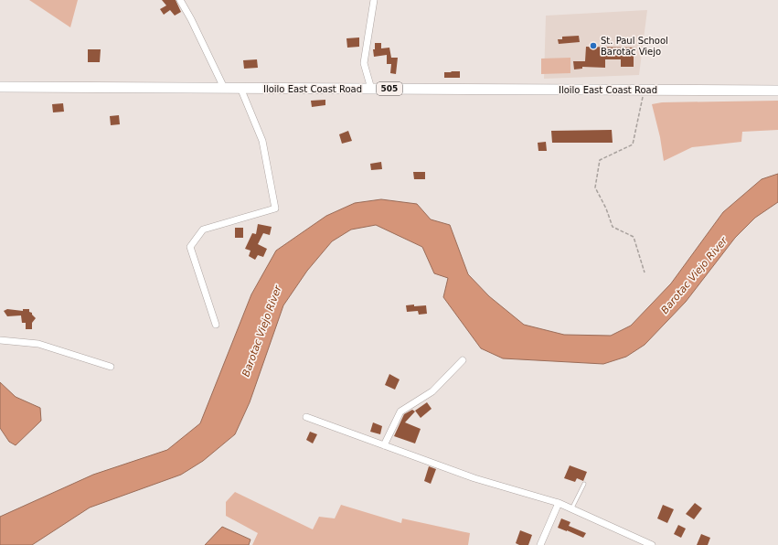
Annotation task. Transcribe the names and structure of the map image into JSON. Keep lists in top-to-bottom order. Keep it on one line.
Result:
{"streets":{"main road":["Iloilo East Coast Road","505"]},"water":["Barotac Viejo River"],"places":["St. Paul School Barotac Viejo"]}
